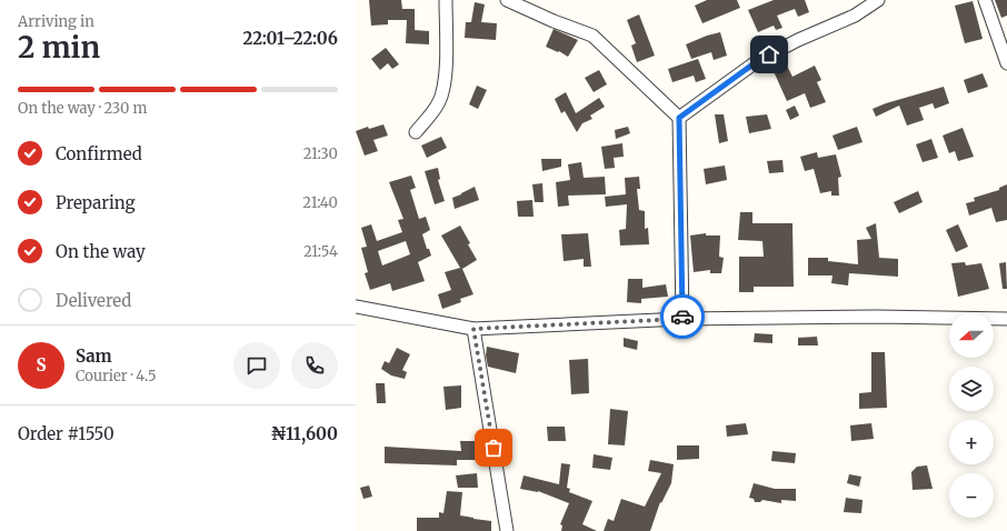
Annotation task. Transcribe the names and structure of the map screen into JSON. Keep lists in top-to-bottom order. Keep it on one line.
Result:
{"north":"left","page":{"heading":["2 min","Arriving in","22:01–22:06"],"panel":["Sam","Courier · 4.5","Order #1550","₦11,600"],"bar":"On the way · 230 m","list":[["Confirmed","21:30"],["Preparing","21:40"],["On the way","21:54"],"Delivered"],"map_buttons":["+","−"],"round":"S"}}
